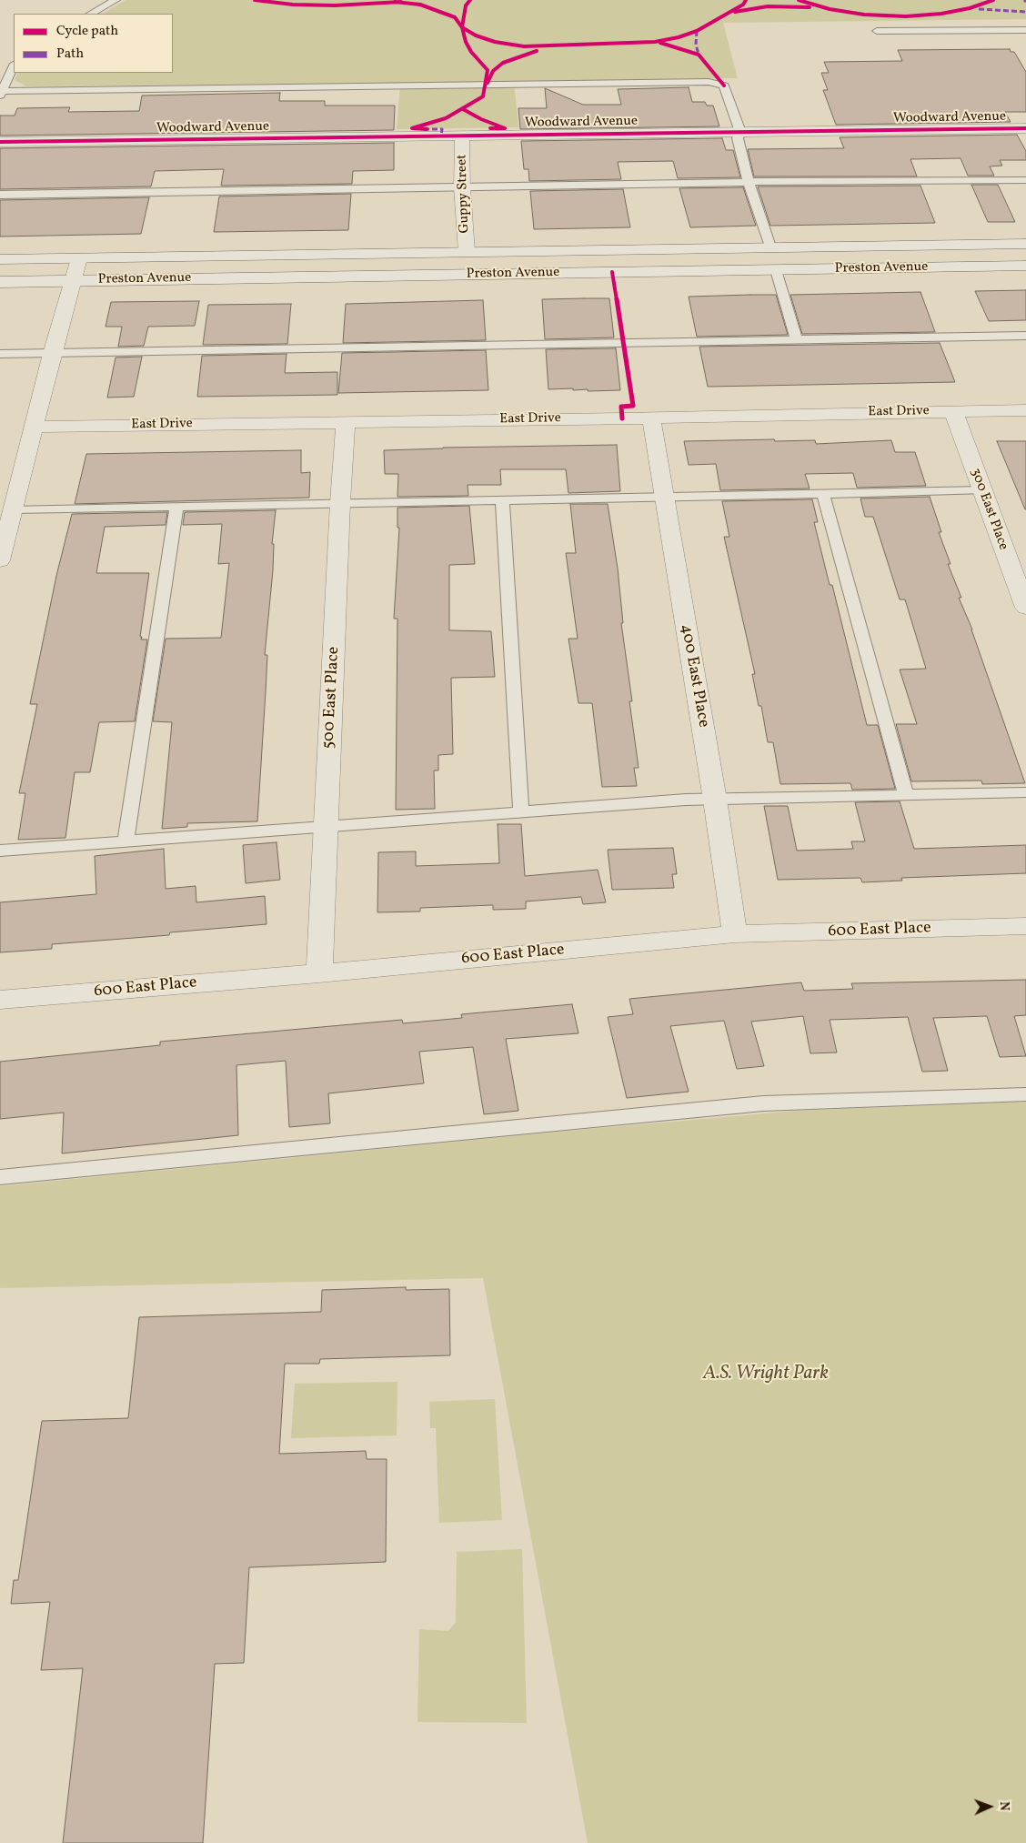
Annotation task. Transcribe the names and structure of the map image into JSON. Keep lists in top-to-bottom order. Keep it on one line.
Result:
{"streets":{"street":["Woodward Avenue","Guppy Street","Preston Avenue","East Drive","300 East Place","400 East Place","500 East Place","600 East Place"]},"crossings":[["Woodward Avenue","Guppy Street"],["Guppy Street","Preston Avenue"],["East Drive","300 East Place"],["East Drive","400 East Place"],["East Drive","500 East Place"],["400 East Place","600 East Place"],["500 East Place","600 East Place"]],"parks":["A.S. Wright Park"],"legend":["Cycle path","Path"],"north":"right"}
